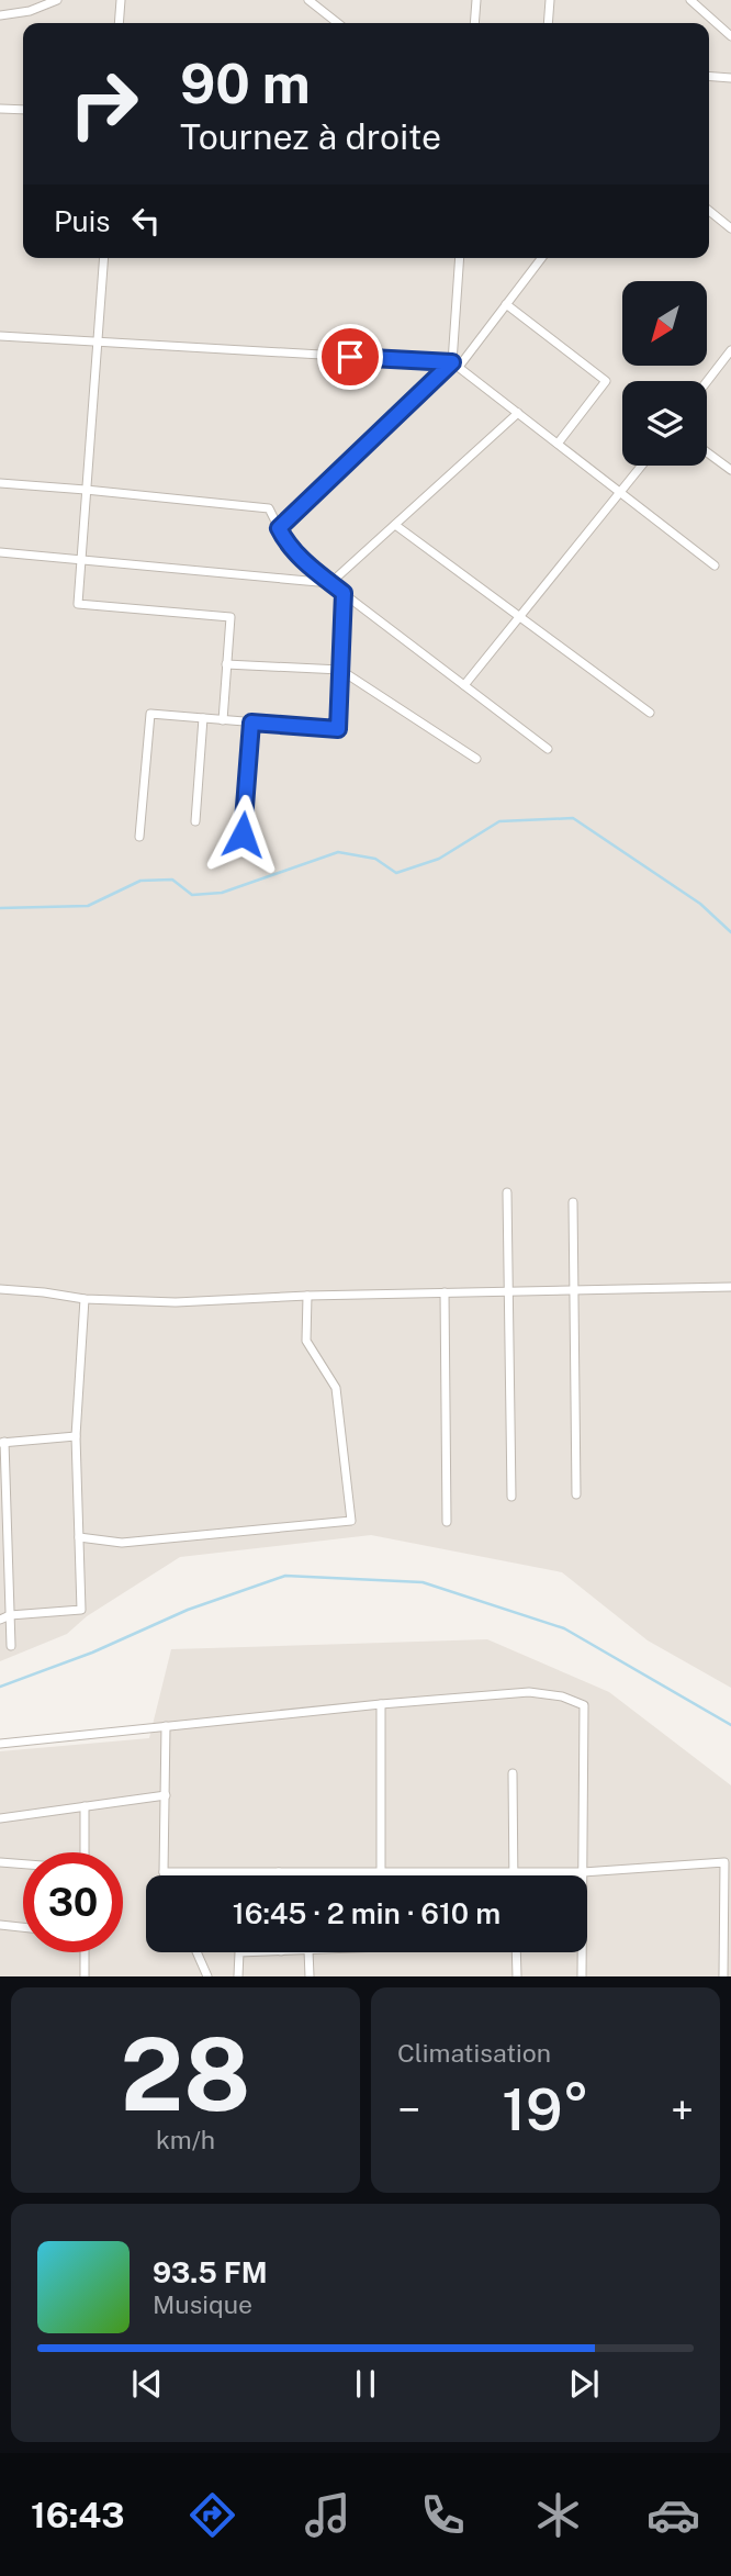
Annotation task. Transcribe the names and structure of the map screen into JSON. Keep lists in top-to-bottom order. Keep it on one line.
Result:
{"north":"bottom left","page":{"turn":["90 m","Tournez à droite"],"then":"Puis","limit":"30","trip":"16:45 · 2 min · 610 m","tile":[["28","km/h"],"Climatisation"],"heat":["−","19°","+"],"song":["93.5 FM","Musique"],"tabs":"16:43"}}
